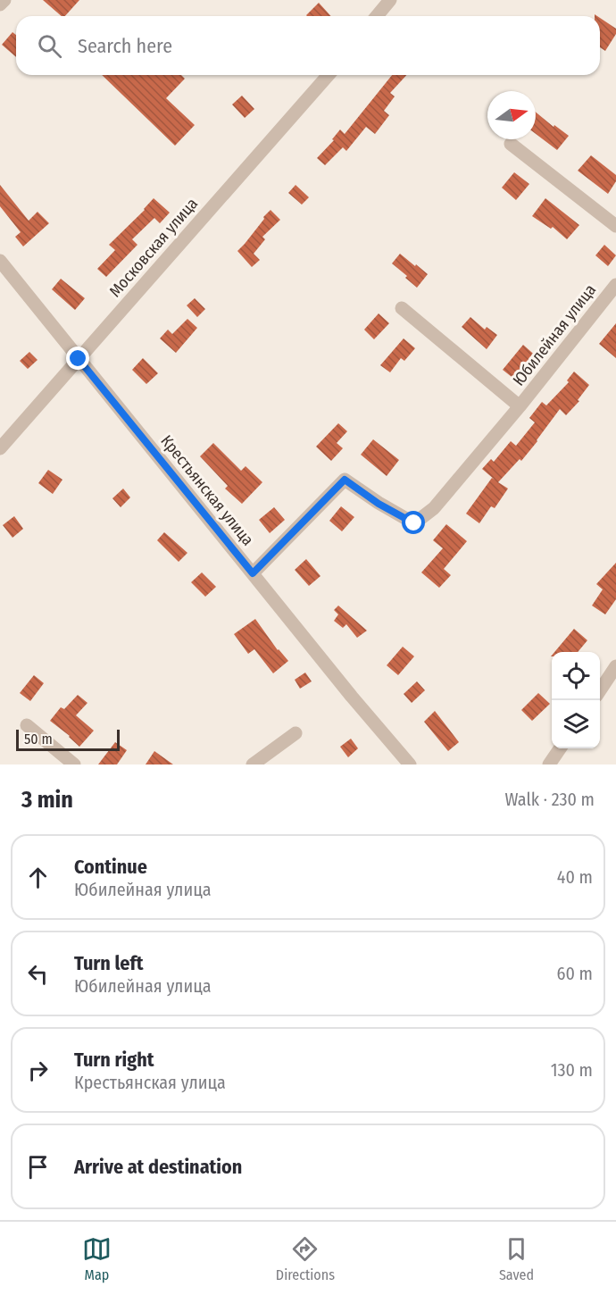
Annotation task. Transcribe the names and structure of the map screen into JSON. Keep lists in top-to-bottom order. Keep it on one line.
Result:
{"streets":{"street":["Московская улица","Юбилейная улица","Крестьянская улица"]},"crossings":[["Московская улица","Крестьянская улица"],["Юбилейная улица","Крестьянская улица"]],"scale_bar":"50 m","north":"right","page":{"search":"Search here","scale":"50 m","heading":["3 min","Walk · 230 m"],"list":[["Continue","Юбилейная улица","40 m"],["Turn left","Юбилейная улица","60 m"],["Turn right","Крестьянская улица","130 m"],"Arrive at destination"],"nav":["Map","Directions","Saved"]}}
